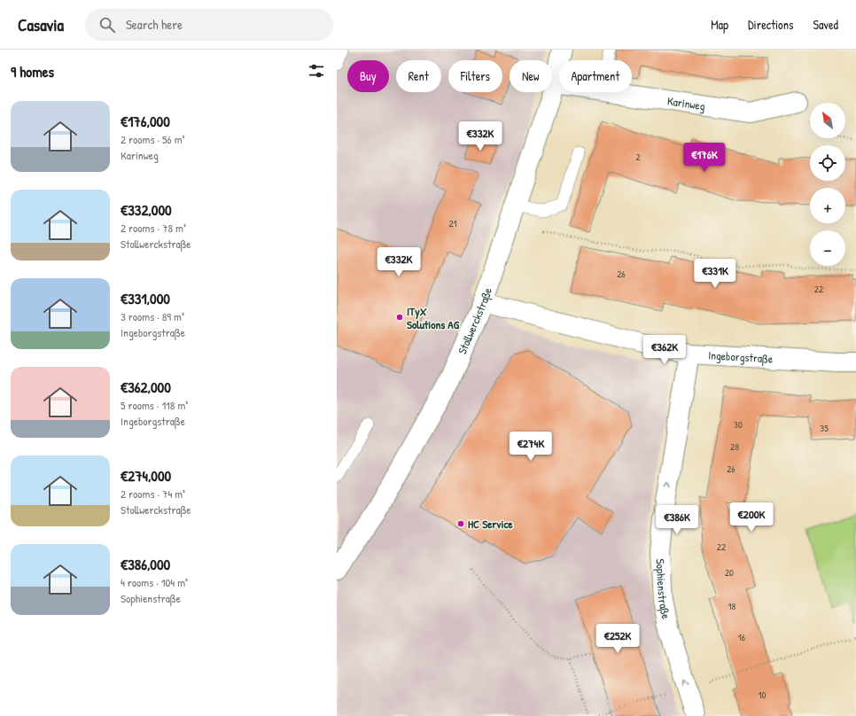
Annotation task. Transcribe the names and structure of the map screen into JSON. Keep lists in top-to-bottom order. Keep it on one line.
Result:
{"streets":{"street":["Karinweg","Stollwerckstraße","Ingeborgstraße","Sophienstraße"]},"crossings":[["Karinweg","Stollwerckstraße"],["Stollwerckstraße","Ingeborgstraße"],["Ingeborgstraße","Sophienstraße"]],"one_way":["Sophienstraße"],"places":["ITyX Solutions AG","HC Service"],"house_numbers":["2","21","26","22","30","35","28","26","22","20","18","16","10"],"north":"top left","page":{"header":"Casavia","search":"Search here","nav":["Map","Directions","Saved"],"heading":"9 homes","chip":["Buy","Rent","Filters","New","Apartment"],"list":[{"name":"€176,000","note":"2 rooms · 56 m² · Karinweg"},{"name":"€332,000","note":"2 rooms · 78 m² · Stollwerckstraße"},{"name":"€331,000","note":"3 rooms · 89 m² · Ingeborgstraße"},{"name":"€362,000","note":"5 rooms · 118 m² · Ingeborgstraße"},{"name":"€274,000","note":"2 rooms · 74 m² · Stollwerckstraße"},{"name":"€386,000","note":"4 rooms · 104 m² · Sophienstraße"}],"map_buttons":["+","−"],"price":["€332K","€176K","€332K","€331K","€362K","€274K","€200K","€386K","€252K"]}}
